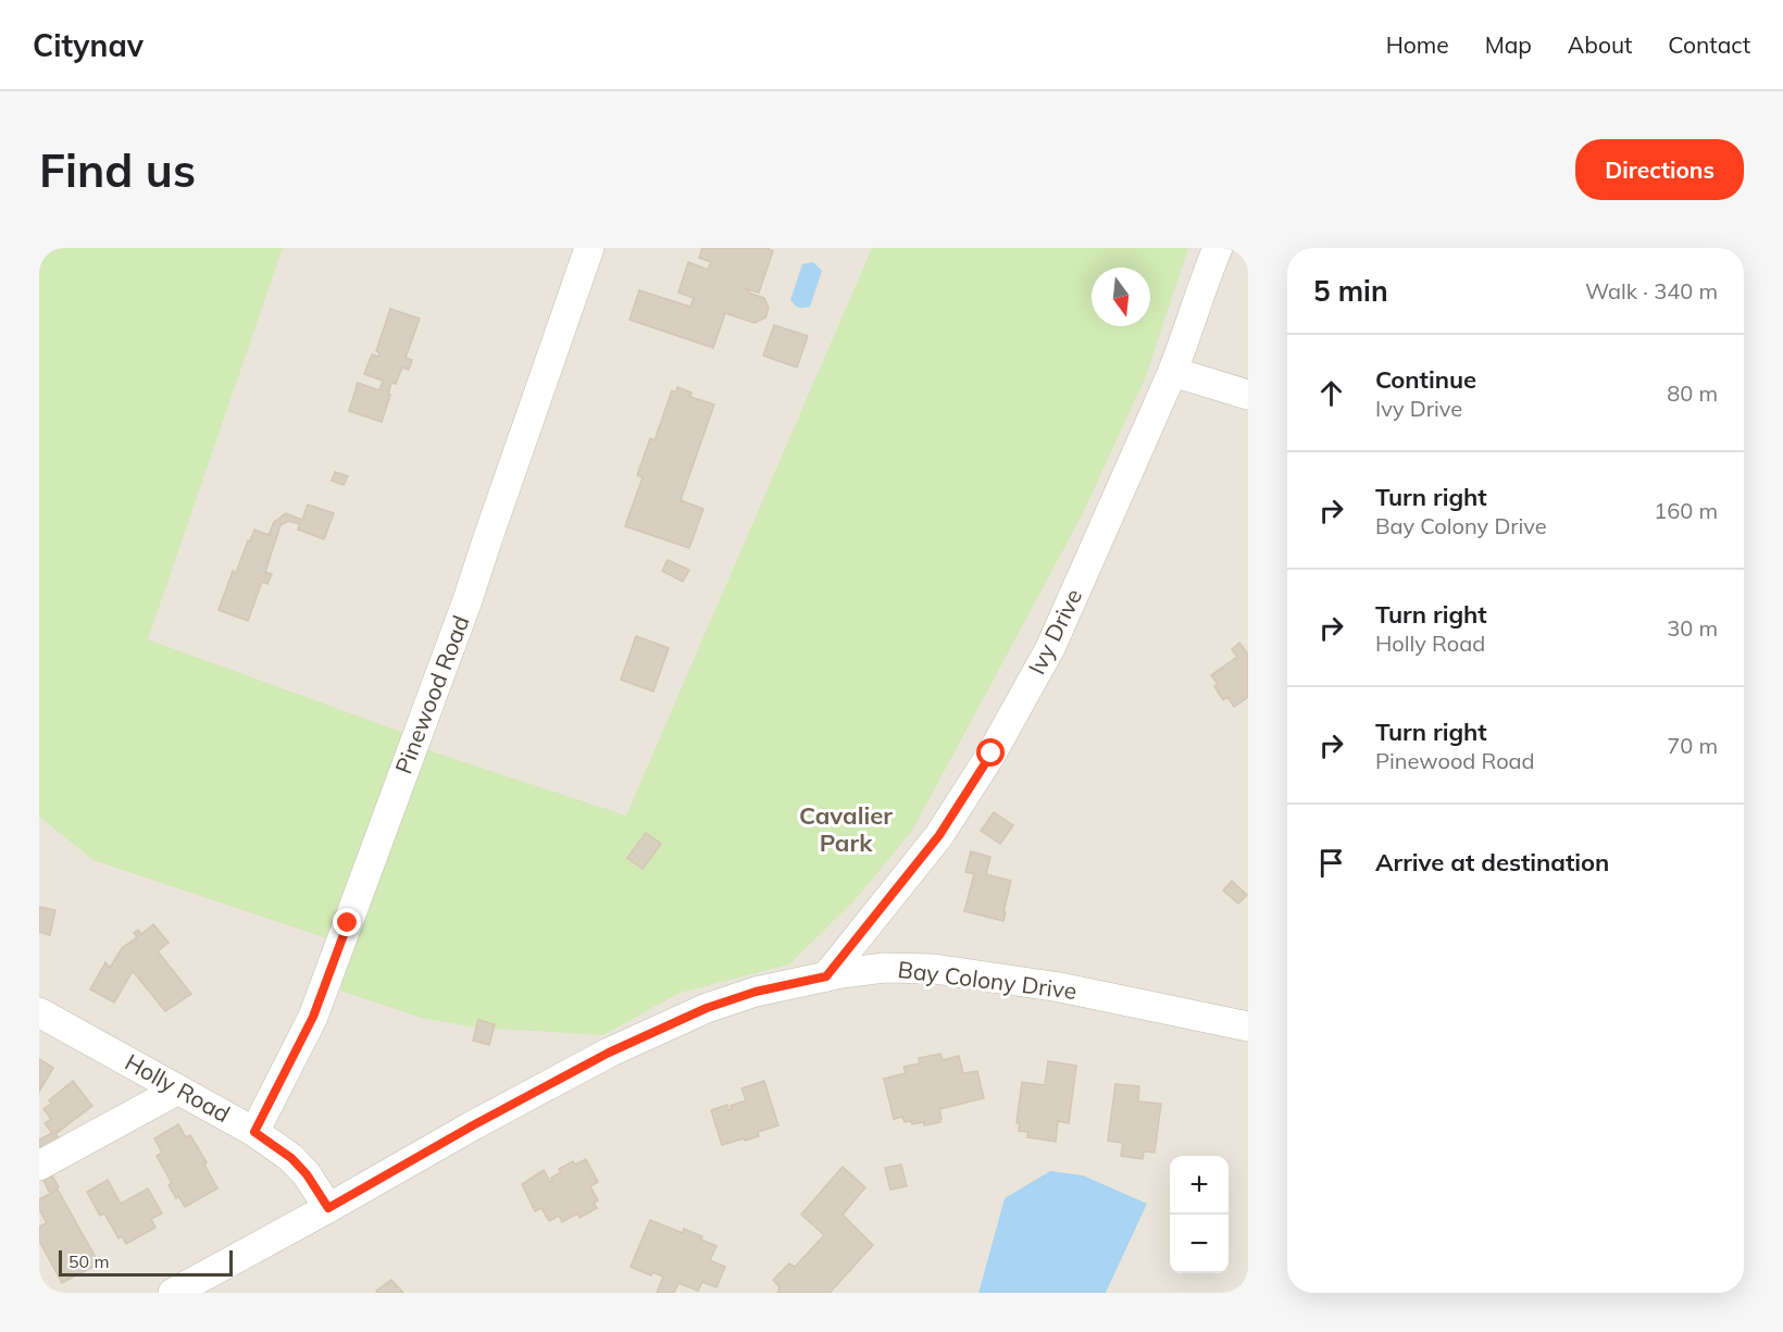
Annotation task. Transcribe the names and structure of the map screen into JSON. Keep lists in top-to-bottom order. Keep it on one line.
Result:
{"streets":{"street":["Ivy Drive","Pinewood Road","Bay Colony Drive","Holly Road"]},"crossings":[["Ivy Drive","Bay Colony Drive"],["Pinewood Road","Holly Road"],["Bay Colony Drive","Holly Road"]],"districts":["Cavalier Park"],"scale_bar":"50 m","north":"bottom","page":{"header":"Citynav","nav":["Home","Map","About","Contact"],"buttons":"Directions","title":"Find us","heading":["5 min","Walk · 340 m"],"list":[["Continue","Ivy Drive","80 m"],["Turn right","Bay Colony Drive","160 m"],["Turn right","Holly Road","30 m"],["Turn right","Pinewood Road","70 m"],"Arrive at destination"],"map_buttons":["+","−"],"scale":"50 m"}}
